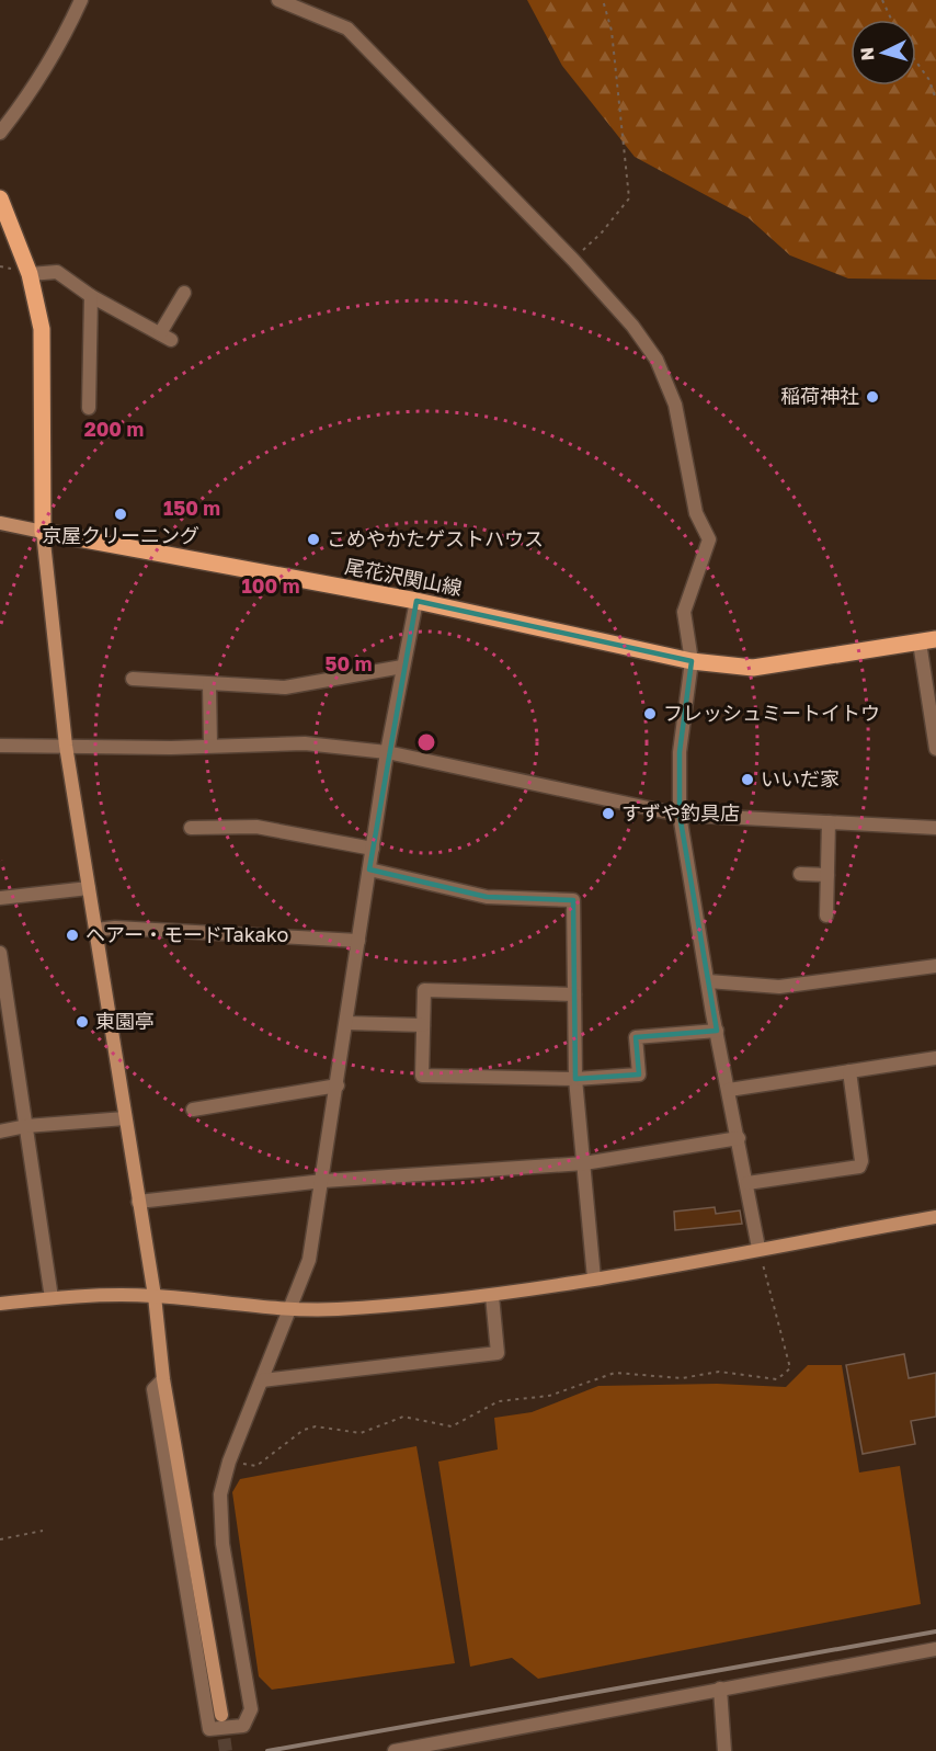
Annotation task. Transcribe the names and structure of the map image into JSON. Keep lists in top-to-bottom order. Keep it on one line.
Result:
{"streets":{"main road":["尾花沢関山線"]},"places":["稲荷神社","京屋クリーニング","こめやかたゲストハウス","フレッシュミートイトウ","いいだ家","すずや釣具店","ヘアー・モードTakako","東園亭"],"north":"left","rings":["200 m","150 m","100 m","50 m"]}
